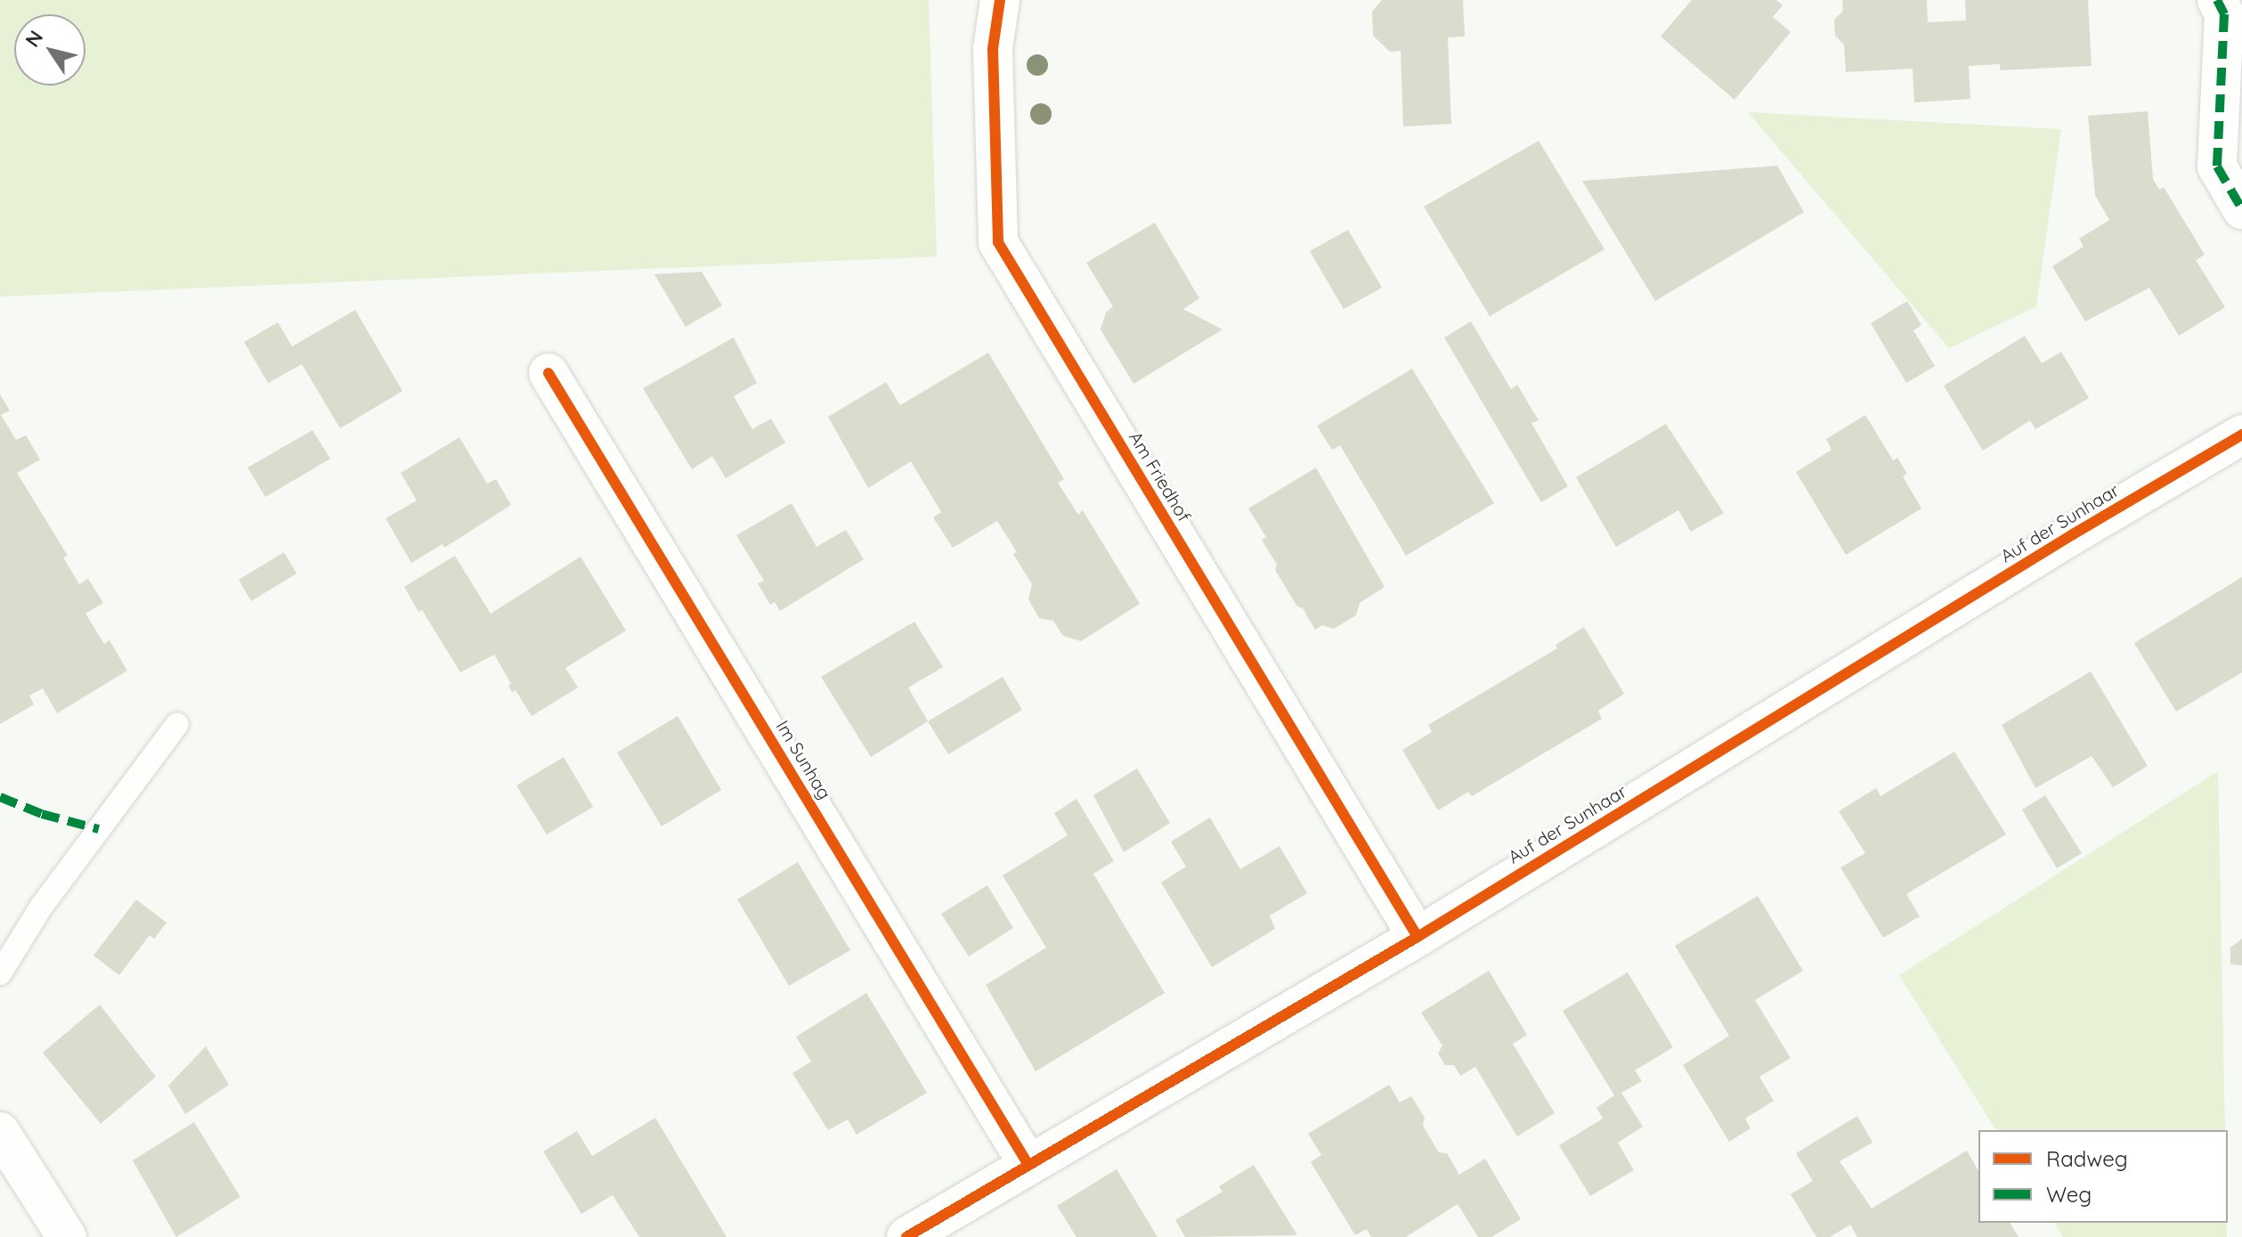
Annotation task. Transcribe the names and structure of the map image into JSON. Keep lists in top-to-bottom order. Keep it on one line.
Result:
{"streets":{"street":["Am Friedhof","Auf der Sunhaar","Im Sunhag"]},"crossings":[["Am Friedhof","Auf der Sunhaar"],["Auf der Sunhaar","Im Sunhag"]],"legend":["Radweg","Weg"],"north":"top left"}
